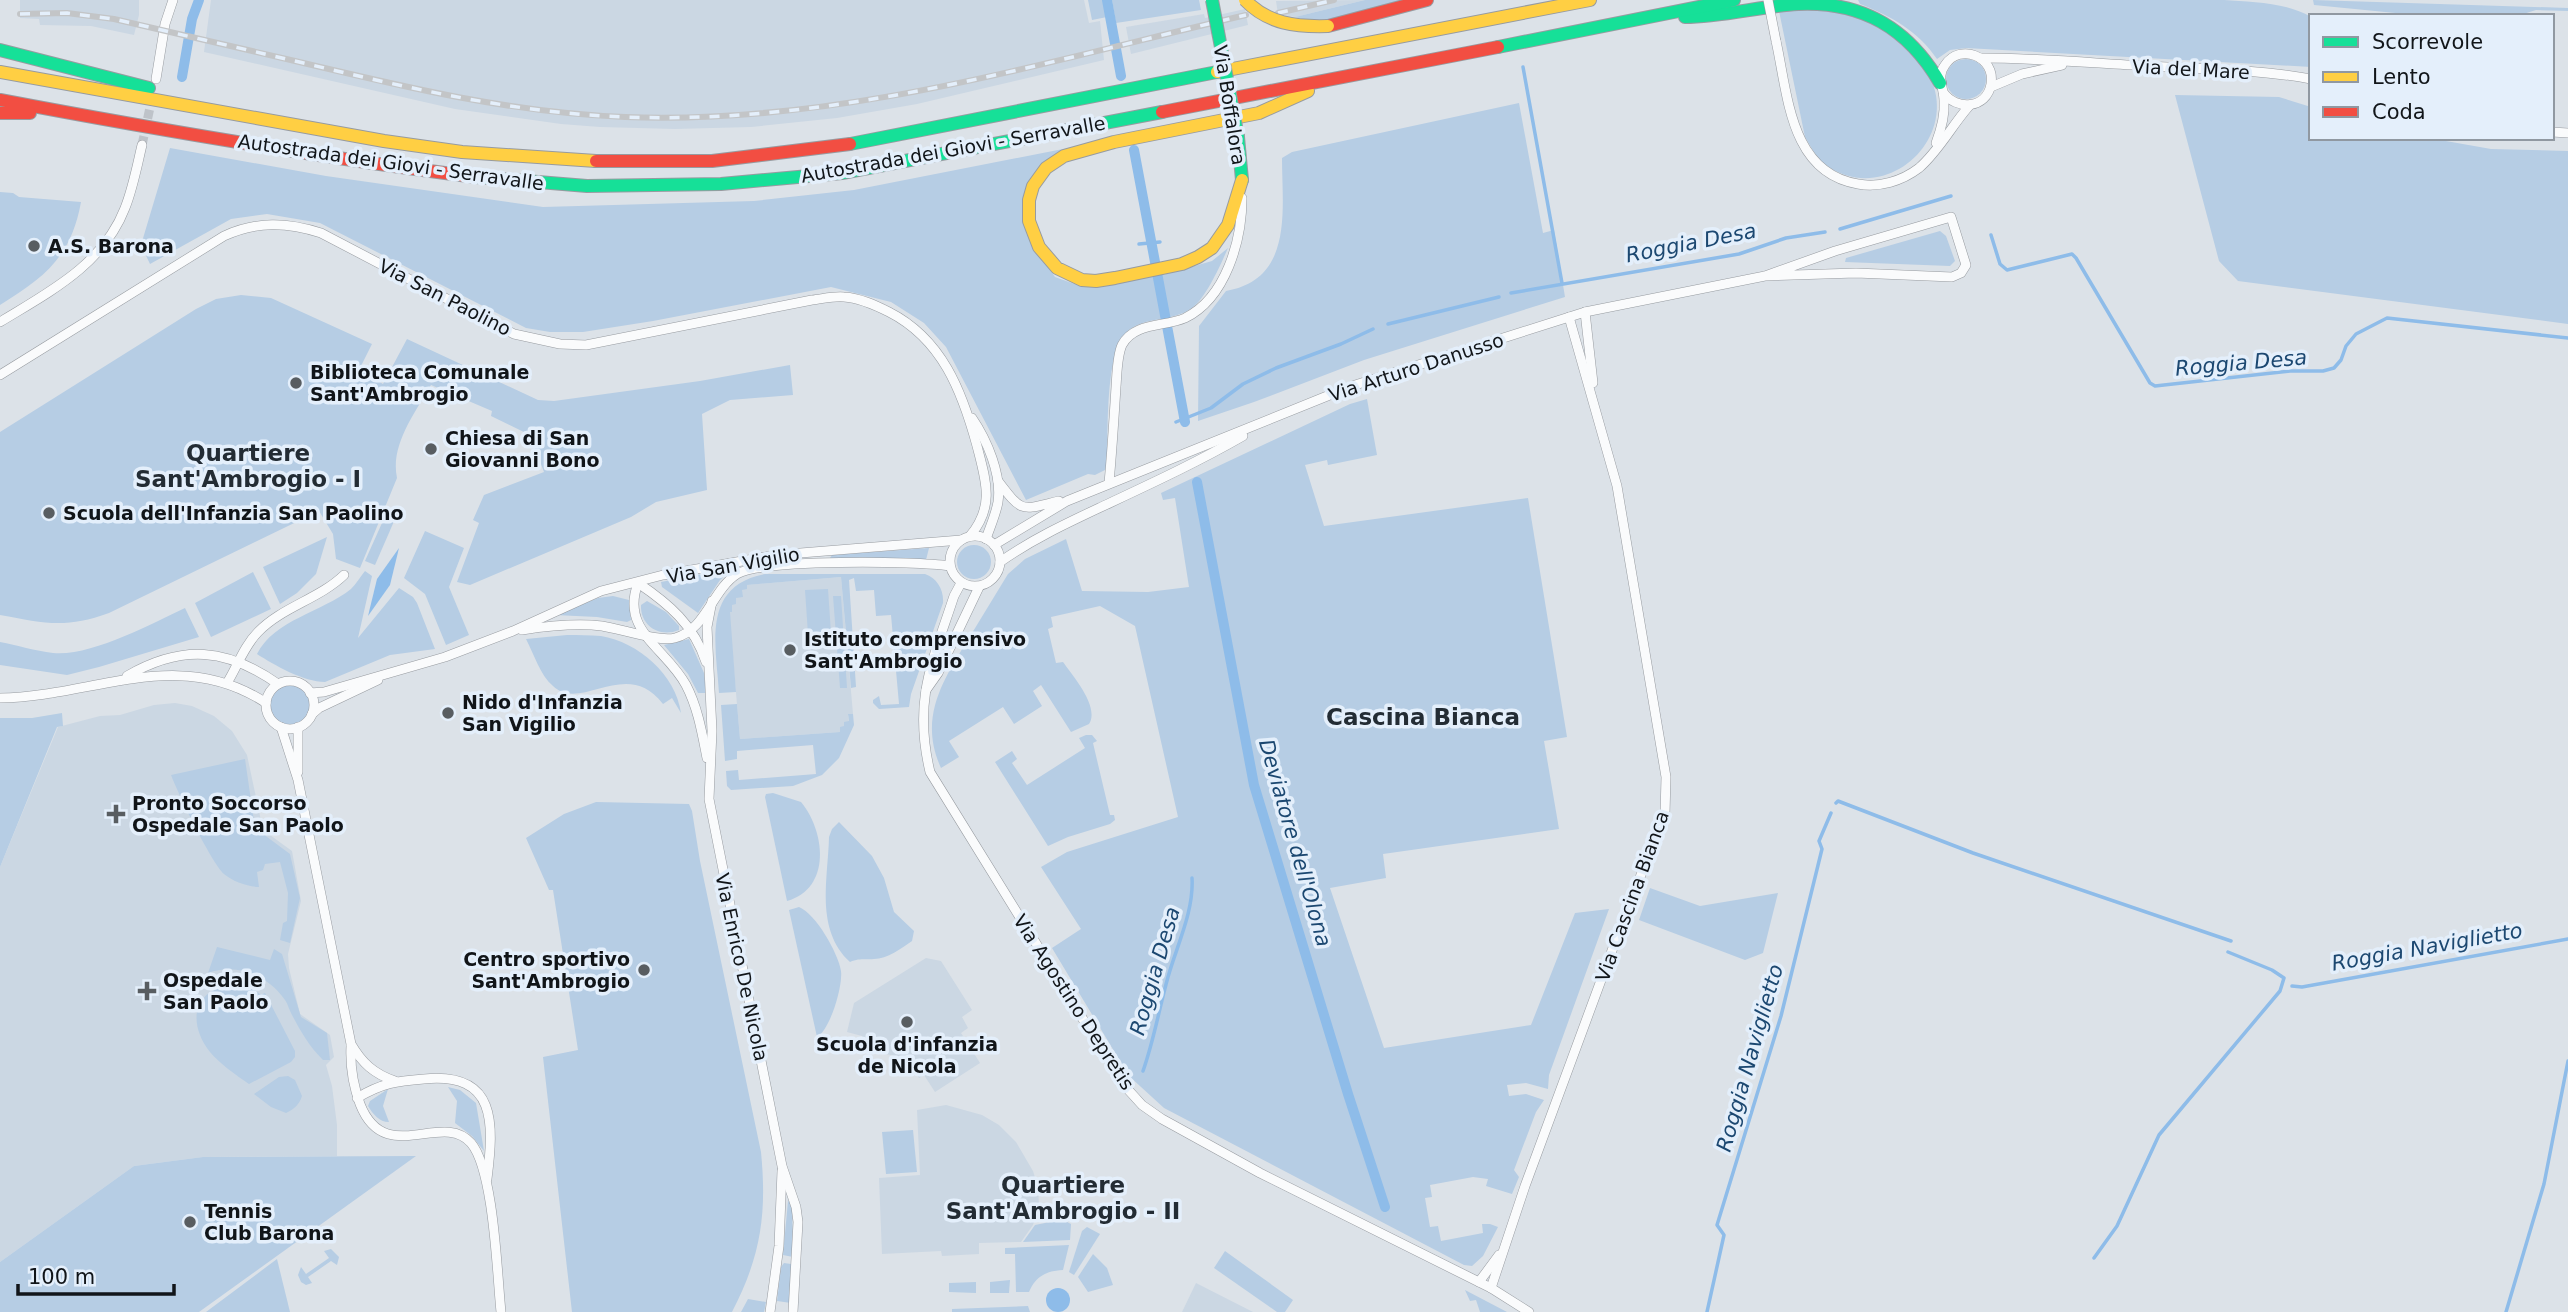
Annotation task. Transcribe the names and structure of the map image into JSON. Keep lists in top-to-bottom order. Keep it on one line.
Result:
{"streets":{"main road":["Via Boffalora","Autostrada dei Giovi - Serravalle"],"street":["Via del Mare","Via San Paolino","Via Arturo Danusso","Via San Vigilio","Via Cascina Bianca","Via Enrico De Nicola","Via Agostino Depretis"]},"crossings":[["Via Boffalora","Via Arturo Danusso"],["Via San Paolino","Via Arturo Danusso"],["Via San Paolino","Via San Vigilio"],["Via San Paolino","Via Agostino Depretis"],["Via Arturo Danusso","Via San Vigilio"],["Via Arturo Danusso","Via Cascina Bianca"],["Via Arturo Danusso","Via Agostino Depretis"],["Via San Vigilio","Via Enrico De Nicola"],["Via San Vigilio","Via Agostino Depretis"],["Via Cascina Bianca","Via Agostino Depretis"]],"districts":["Quartiere Sant'Ambrogio - I","Cascina Bianca","Quartiere Sant'Ambrogio - II"],"water":["Roggia Desa","Deviatore dell'Olona","Roggia Naviglietto"],"places":{"other":["A.S. Barona","Biblioteca Comunale Sant'Ambrogio","Chiesa di San Giovanni Bono","Scuola dell'Infanzia San Paolino","Istituto comprensivo Sant'Ambrogio","Nido d'Infanzia San Vigilio","Centro sportivo Sant'Ambrogio","Scuola d'infanzia de Nicola","Tennis Club Barona"],"health":["Pronto Soccorso Ospedale San Paolo","Ospedale San Paolo"]},"legend":["Scorrevole","Lento","Coda"],"scale_bar":"100 m"}
